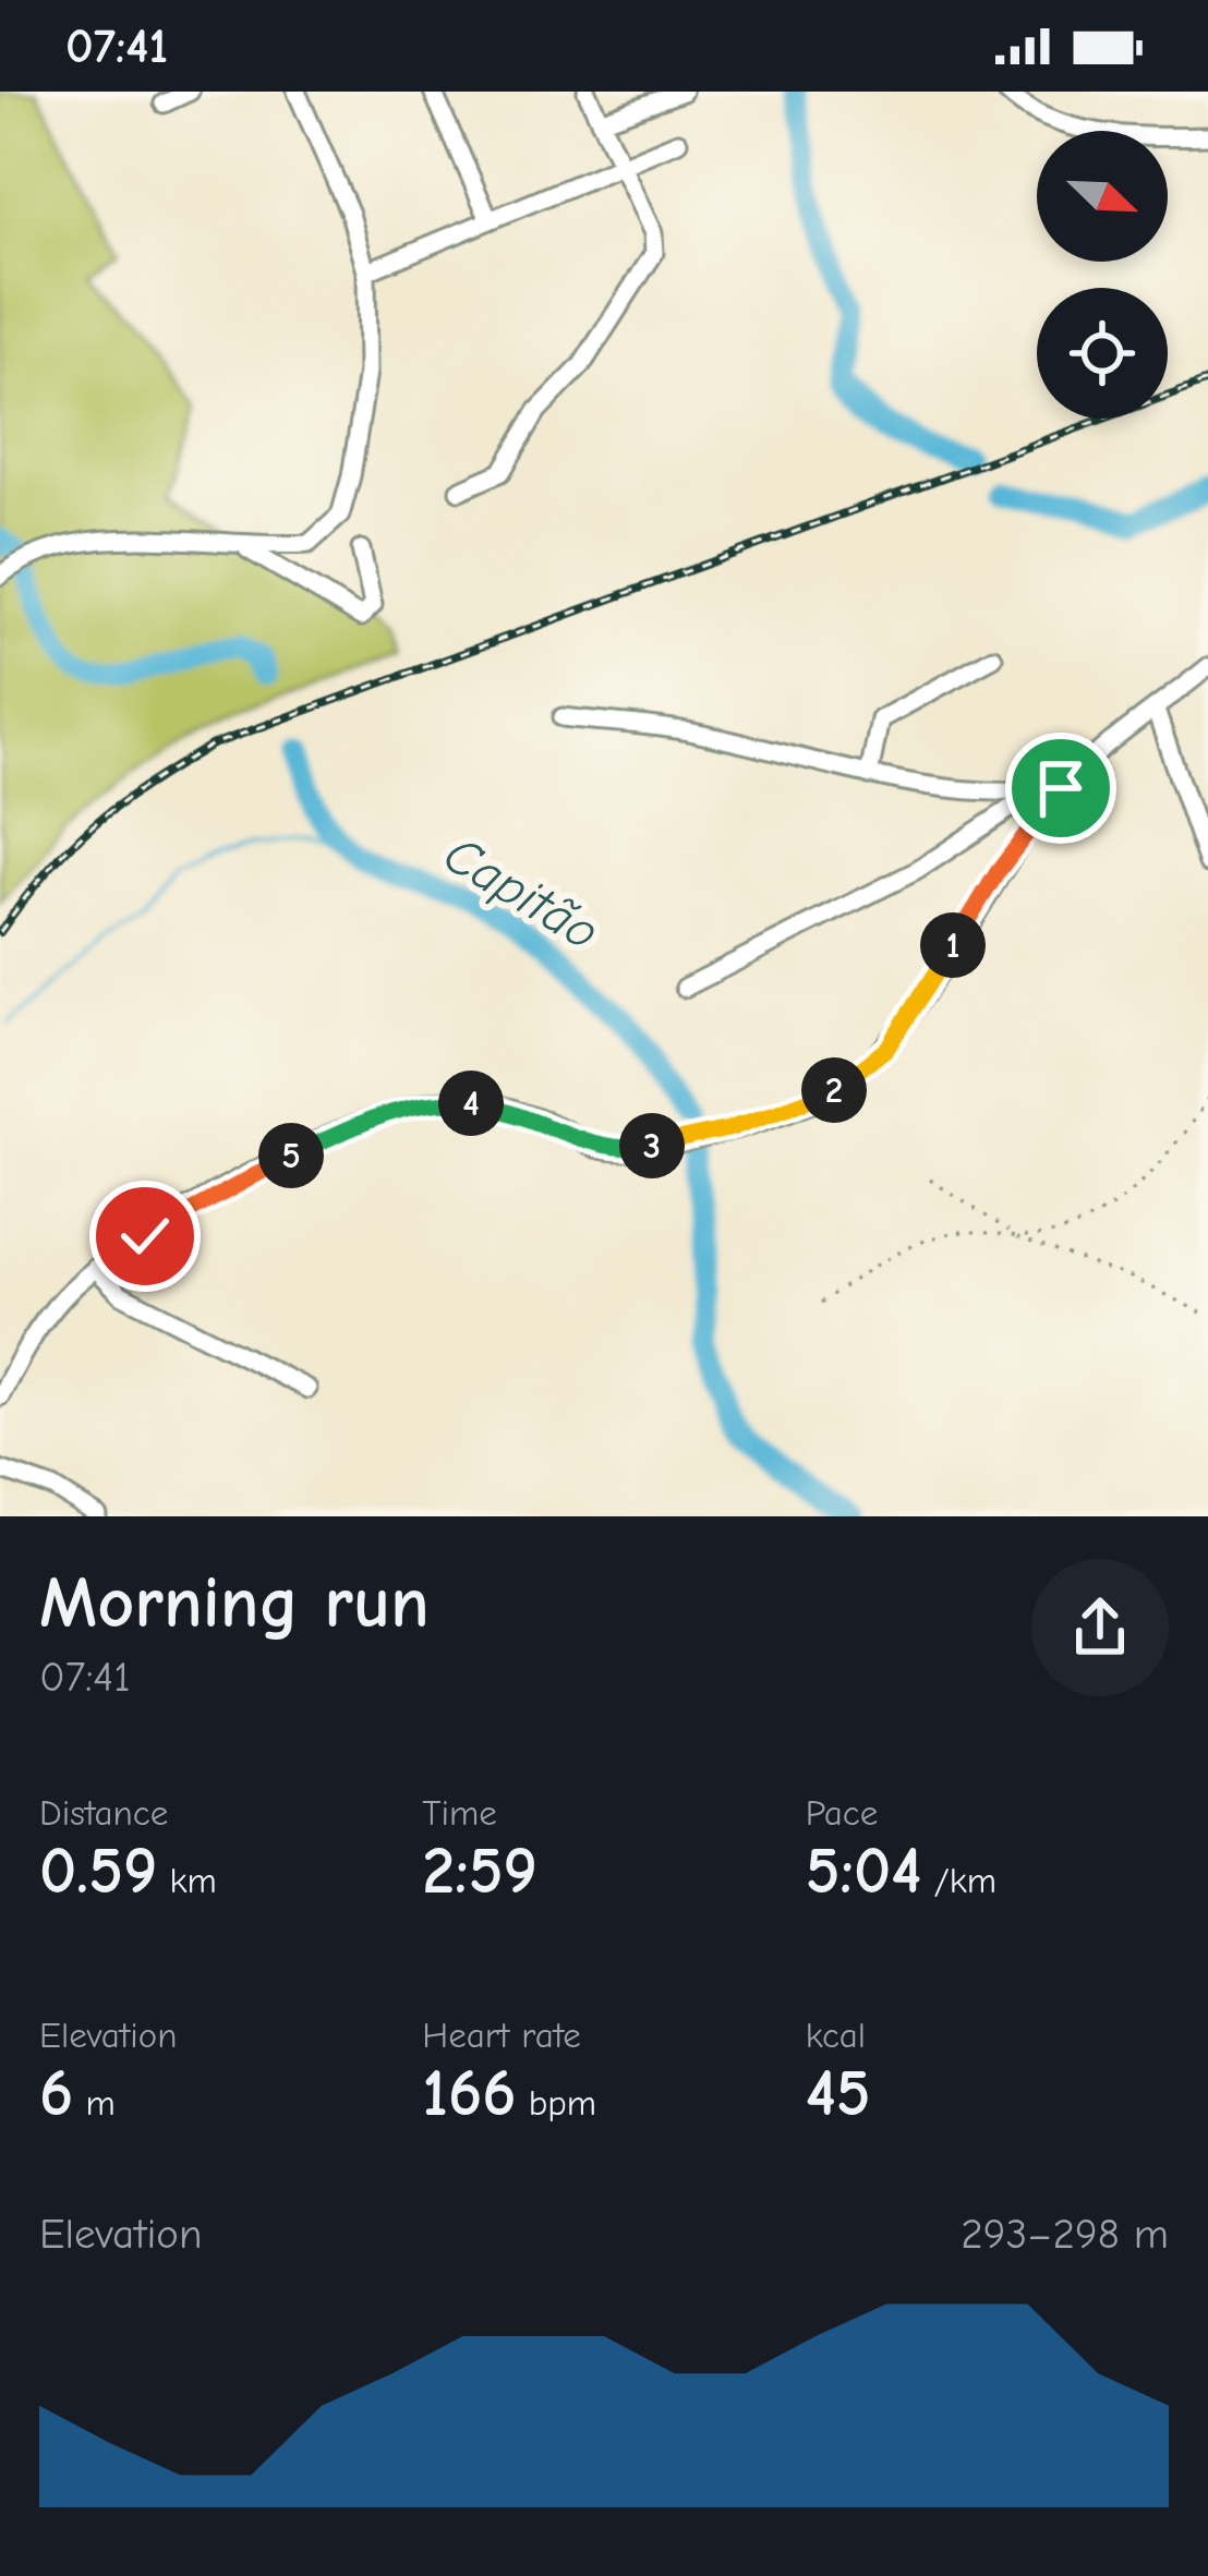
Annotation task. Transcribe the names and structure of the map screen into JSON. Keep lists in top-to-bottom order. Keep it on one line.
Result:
{"water":["Capitão"],"north":"bottom right","page":{"status":"07:41","pins":["1","2","4","3","5"],"heading":["Morning run","07:41"],"stats":[["Distance","0.59 km"],["Time","2:59"],["Pace","5:04 /km"],["Elevation","6 m"],["Heart rate","166 bpm"],["kcal","45"]],"chart":["Elevation","293–298 m"]}}
